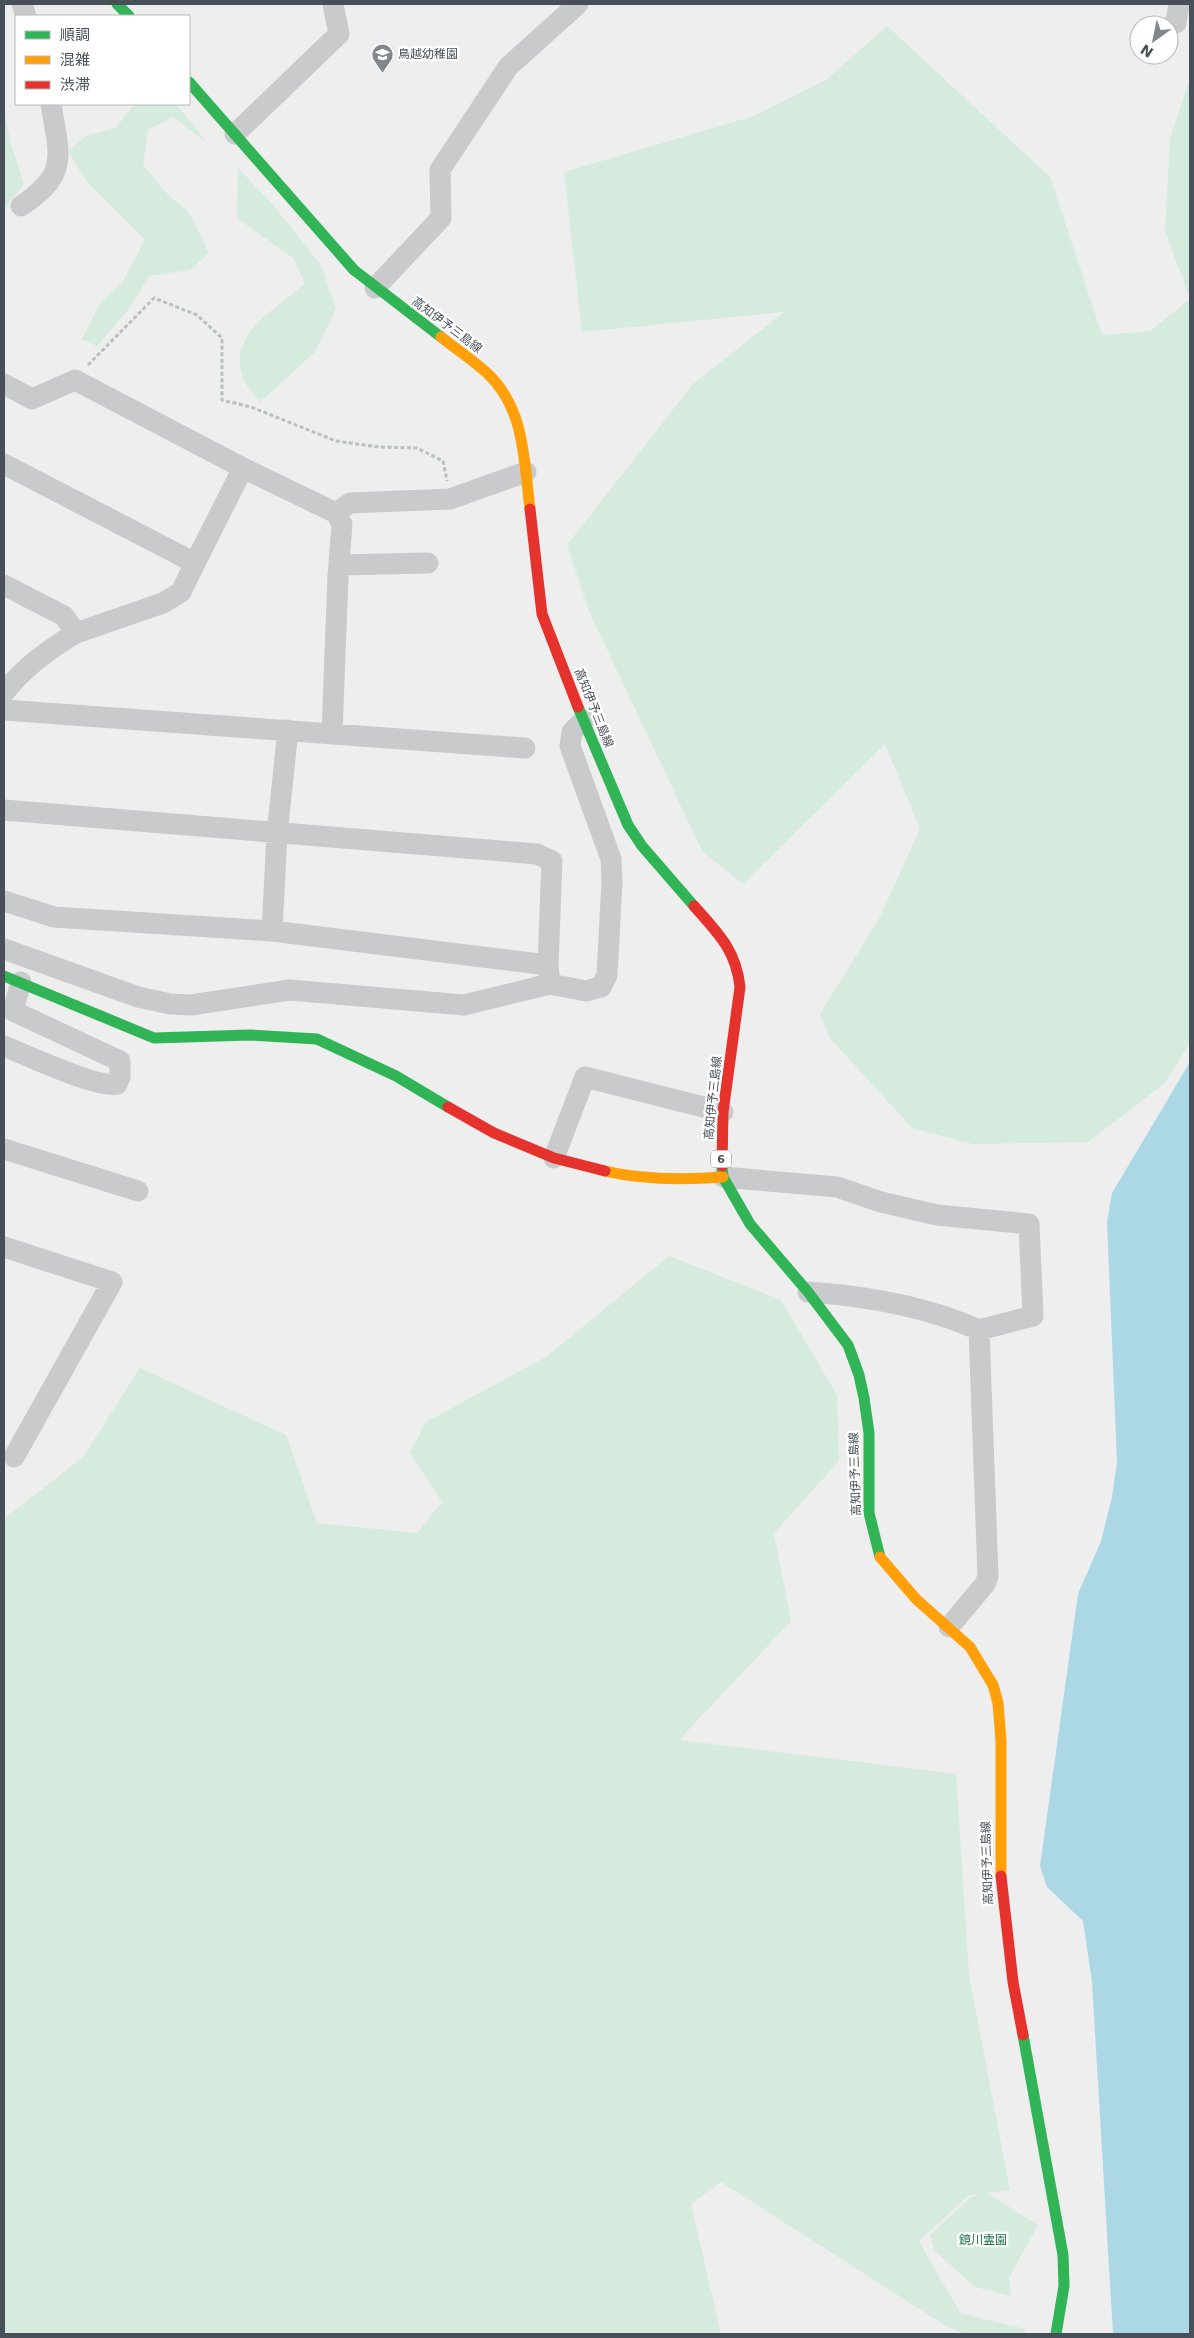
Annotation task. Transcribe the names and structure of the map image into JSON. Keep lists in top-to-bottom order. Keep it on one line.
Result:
{"streets":{"main road":["高知伊予三島線","6"]},"parks":["鏡川霊園"],"places":{"school or university":["鳥越幼稚園"]},"legend":["順調","混雑","渋滞"],"north":"bottom left"}
